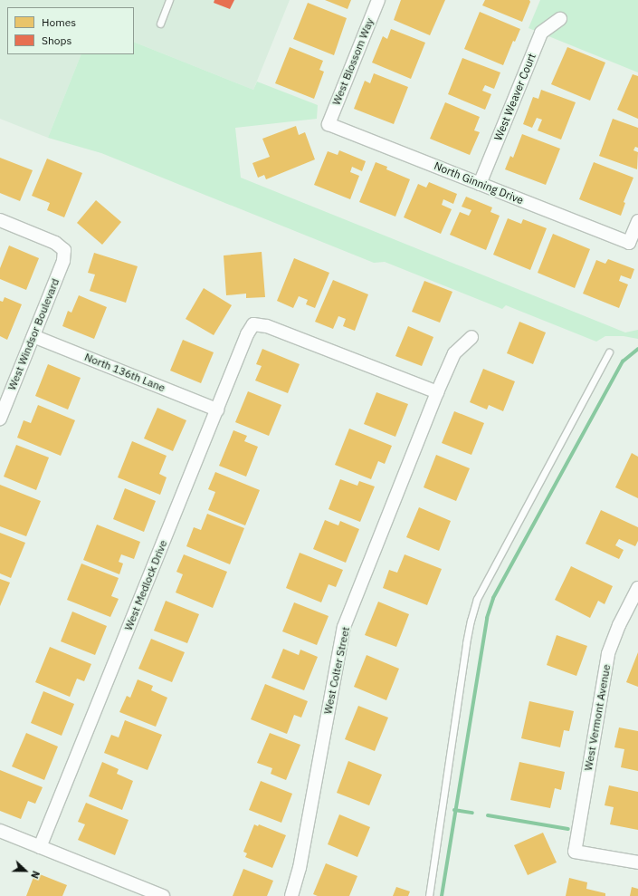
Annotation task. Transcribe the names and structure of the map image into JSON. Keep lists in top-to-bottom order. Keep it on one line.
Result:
{"streets":{"street":["West Blossom Way","West Weaver Court","North Ginning Drive","West Windsor Boulevard","North 136th Lane","West Medlock Drive","West Colter Street","West Vermont Avenue"]},"crossings":[["West Blossom Way","North Ginning Drive"],["West Weaver Court","North Ginning Drive"],["West Windsor Boulevard","North 136th Lane"],["North 136th Lane","West Medlock Drive"],["West Medlock Drive","West Colter Street"]],"legend":["Homes","Shops"],"north":"right"}
